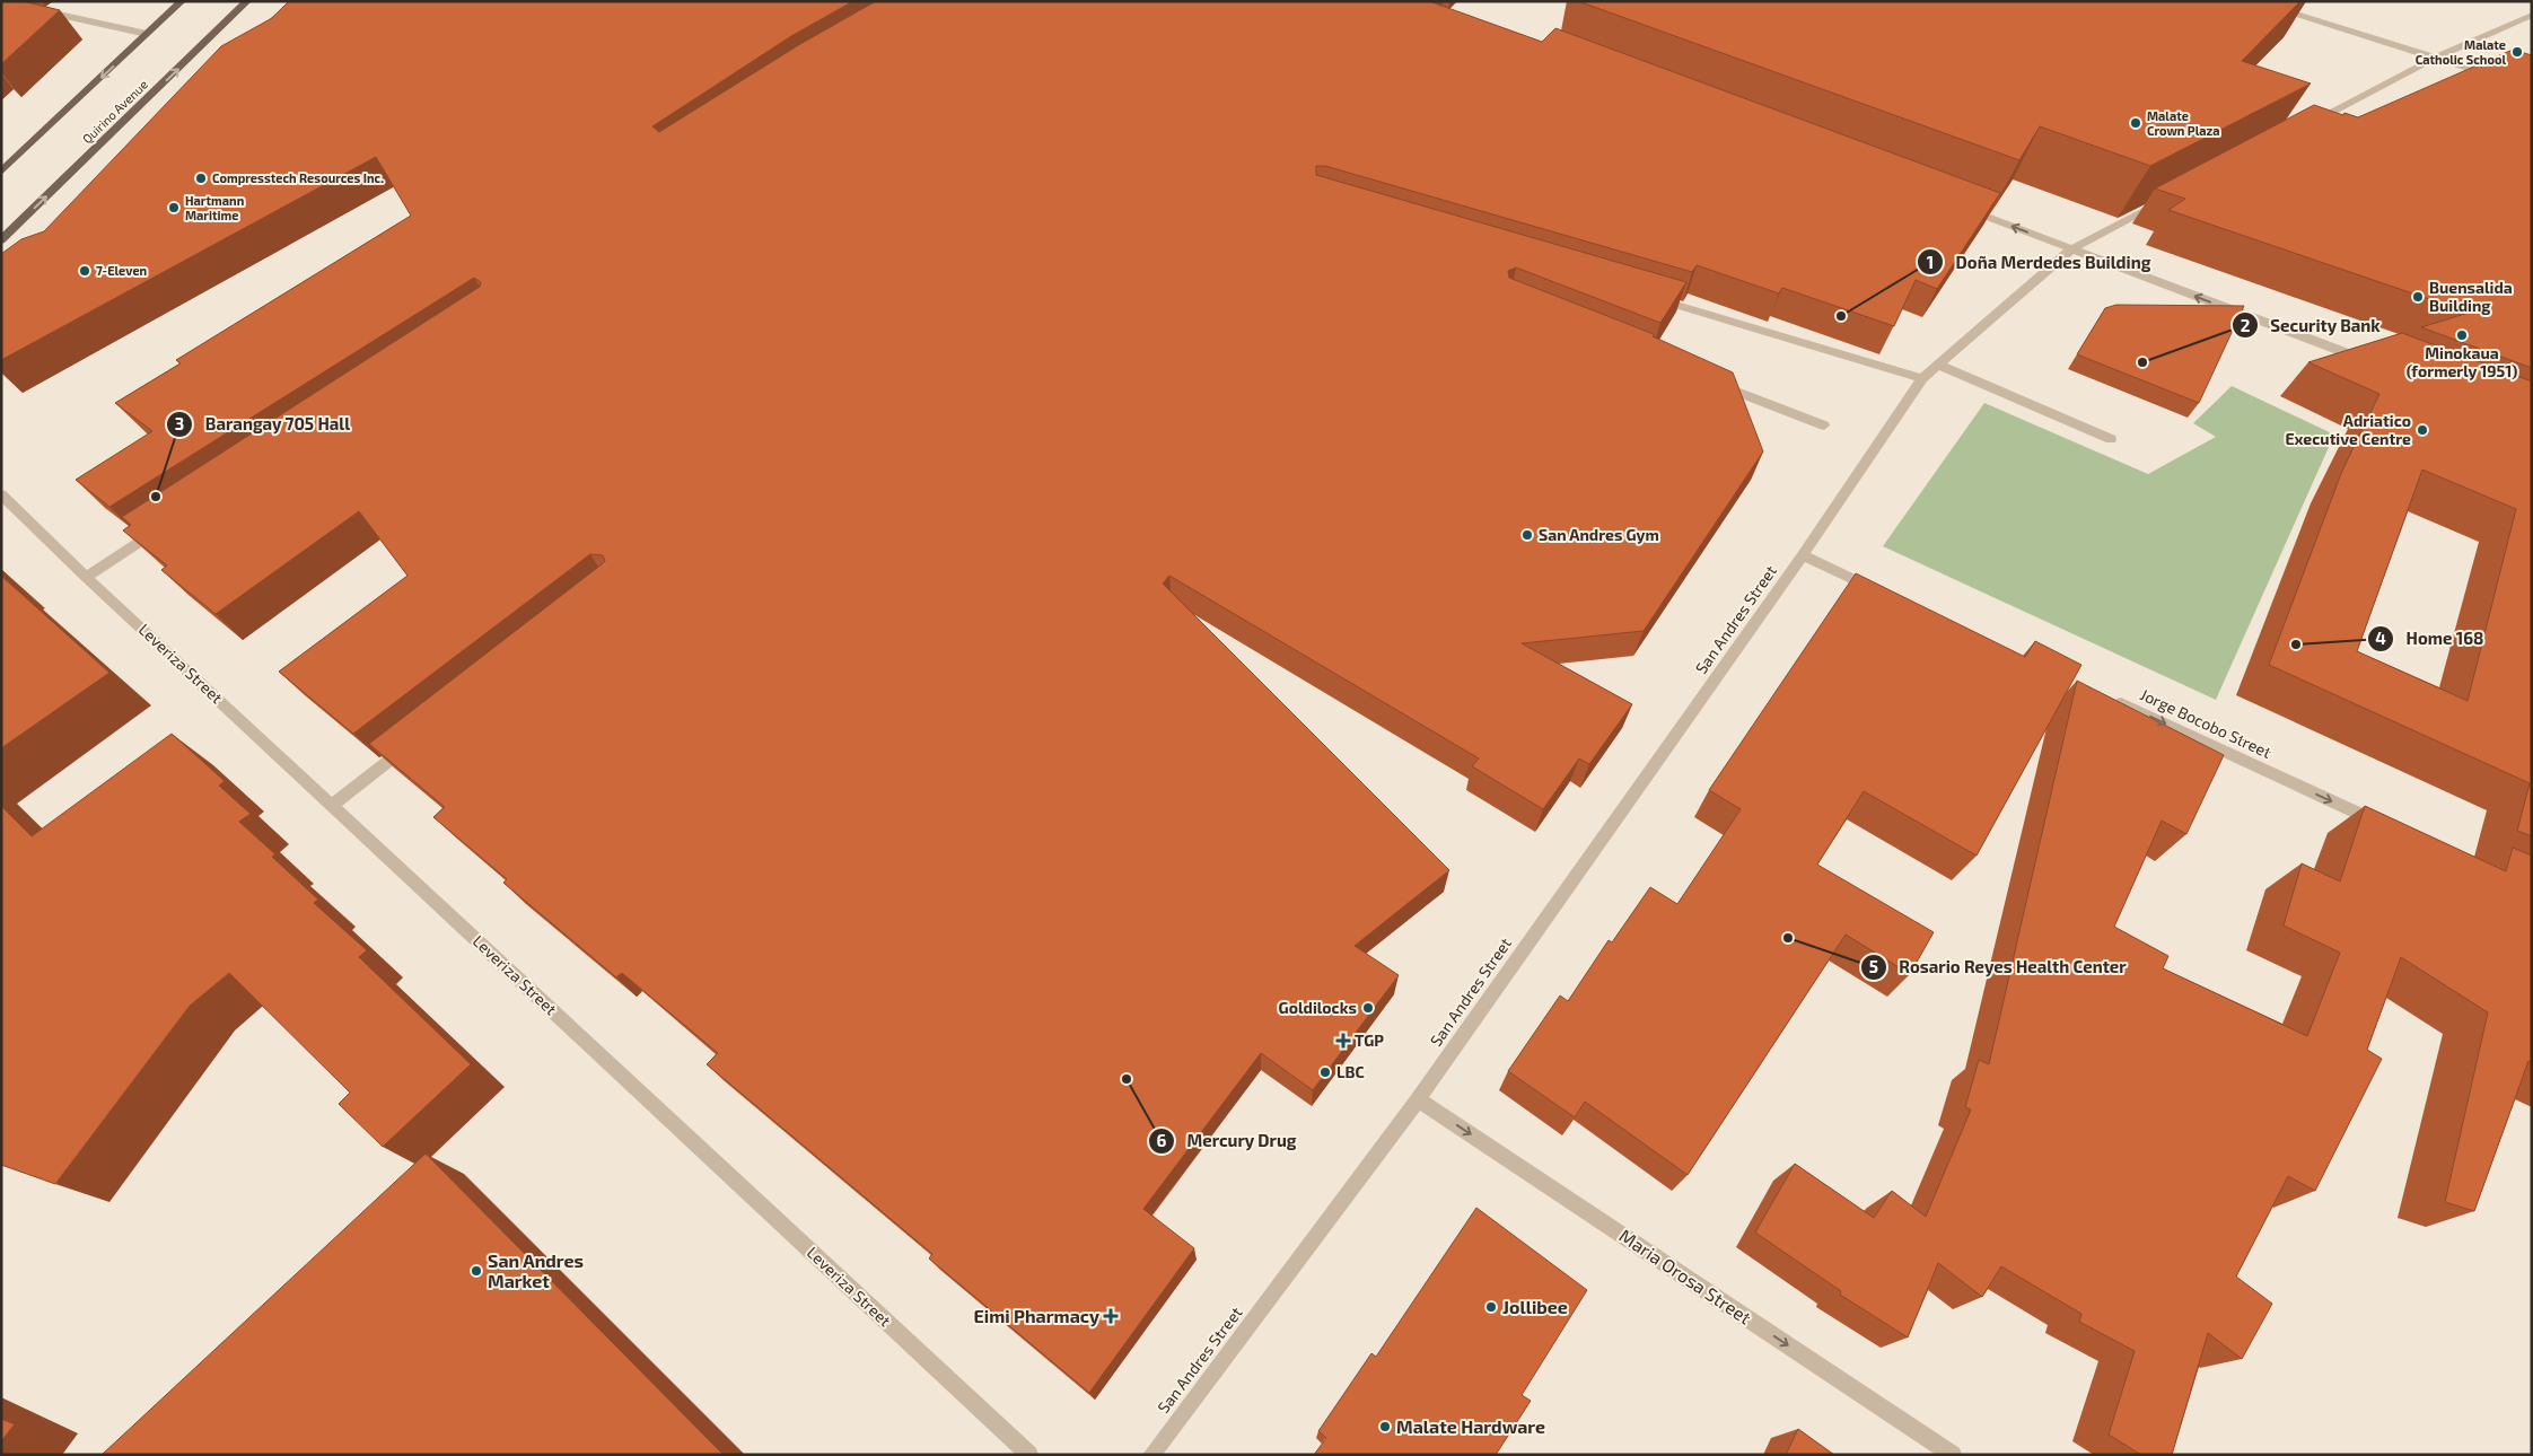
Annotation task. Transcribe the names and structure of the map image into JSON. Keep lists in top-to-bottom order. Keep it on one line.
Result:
{"streets":{"main road":["Quirino Avenue"],"street":["San Andres Street","Leveriza Street","Jorge Bocobo Street","Maria Orosa Street"]},"crossings":[["San Andres Street","Maria Orosa Street"]],"one_way":["Jorge Bocobo Street","Maria Orosa Street"],"places":{"other":["Malate Catholic School","Malate Crown Plaza","Compresstech Resources Inc.","Hartmann Maritime","7-Eleven","Buensalida Building","Doña Merdedes Building","Minokaua (formerly 1951)","Security Bank","Adriatico Executive Centre","Barangay 705 Hall","San Andres Gym","Home 168","Rosario Reyes Health Center","Goldilocks","LBC","Mercury Drug","San Andres Market","Jollibee","Malate Hardware"],"health":["TGP","Eimi Pharmacy"]}}
